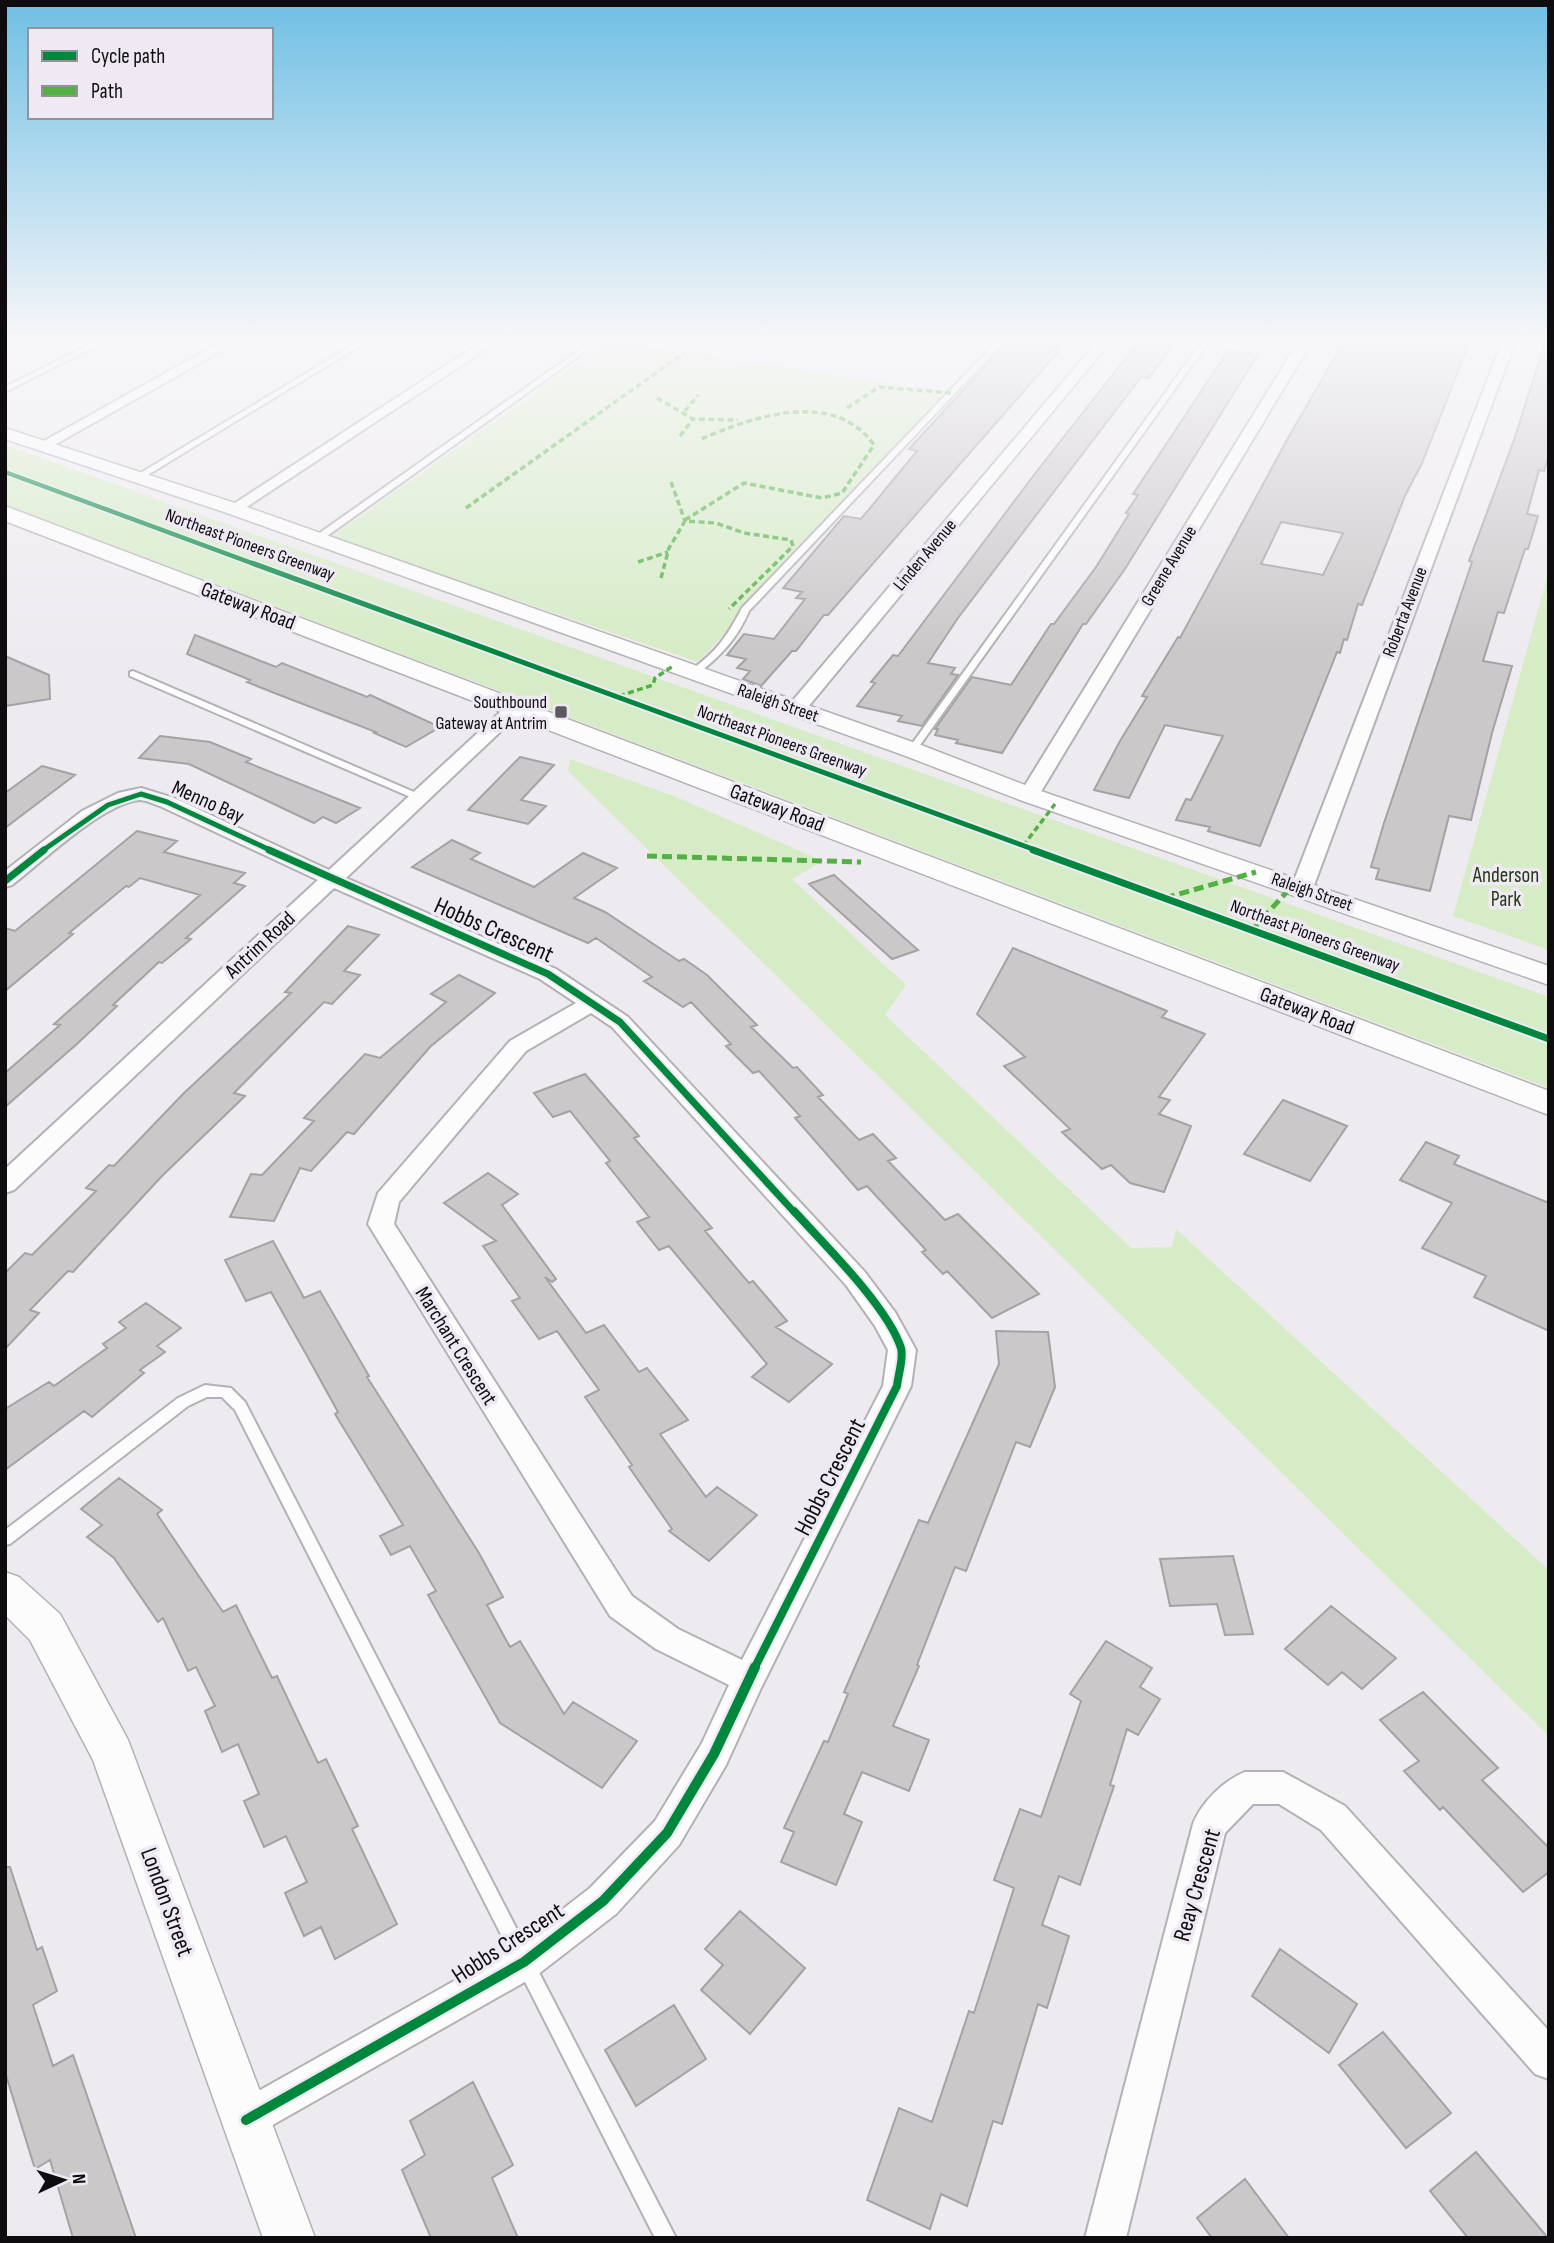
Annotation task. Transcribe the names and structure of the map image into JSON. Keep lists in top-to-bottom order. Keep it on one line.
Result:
{"streets":{"main road":["Gateway Road"],"street":["Linden Avenue","Greene Avenue","Roberta Avenue","Raleigh Street","Menno Bay","Hobbs Crescent","Antrim Road","Marchant Crescent","Reay Crescent","London Street"],"cycle path":["Northeast Pioneers Greenway"]},"crossings":[["Linden Avenue","Raleigh Street"],["Greene Avenue","Raleigh Street"],["Gateway Road","Antrim Road"],["Roberta Avenue","Raleigh Street"],["Menno Bay","Hobbs Crescent"],["Menno Bay","Antrim Road"],["Hobbs Crescent","Antrim Road"],["Hobbs Crescent","Marchant Crescent"],["Hobbs Crescent","London Street"]],"parks":["Anderson Park"],"places":{"transit":["Southbound Gateway at Antrim"]},"legend":["Cycle path","Path"],"north":"right"}
